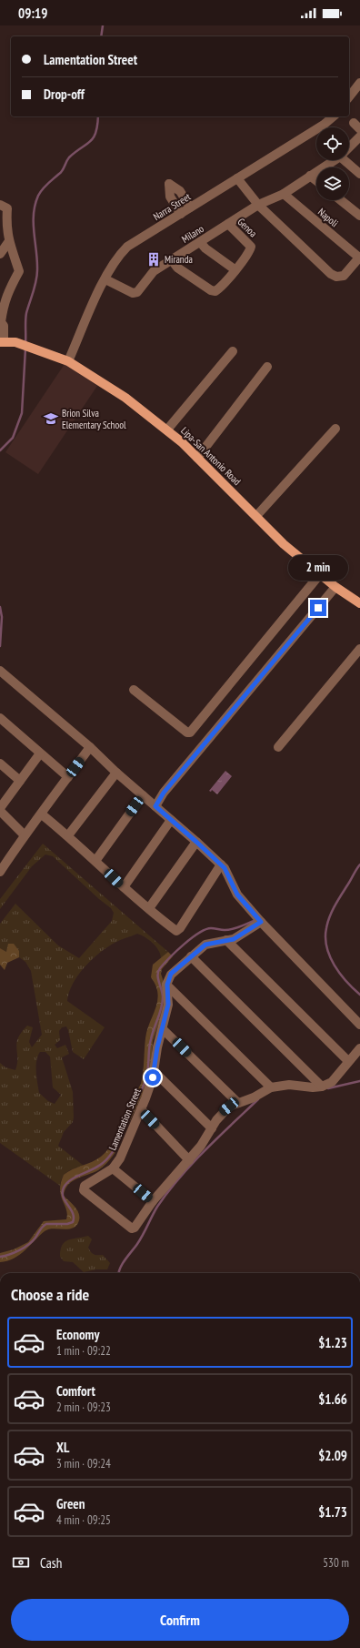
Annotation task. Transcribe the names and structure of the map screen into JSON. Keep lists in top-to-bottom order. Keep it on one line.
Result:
{"streets":{"main road":["Lipa-San Antonio Road"],"street":["Narra Street","Napoli","Genoa","Milano","Lamentation Street"]},"crossings":[["Narra Street","Milano"],["Narra Street","Lipa-San Antonio Road"],["Napoli","Milano"],["Genoa","Milano"]],"places":{"building":["Miranda"],"school or university":["Brion Silva Elementary School"]},"page":{"status":"09:19","banner":["Lamentation Street","Drop-off"],"bubble":"2 min","heading":"Choose a ride","list":[{"name":"Economy","note":"1 min · 09:22","value":"$1.23"},{"name":"Comfort","note":"2 min · 09:23","value":"$1.66"},{"name":"XL","note":"3 min · 09:24","value":"$2.09"},{"name":"Green","note":"4 min · 09:25","value":"$1.73"}],"pay":["Cash","530 m"],"buttons":"Confirm"}}
